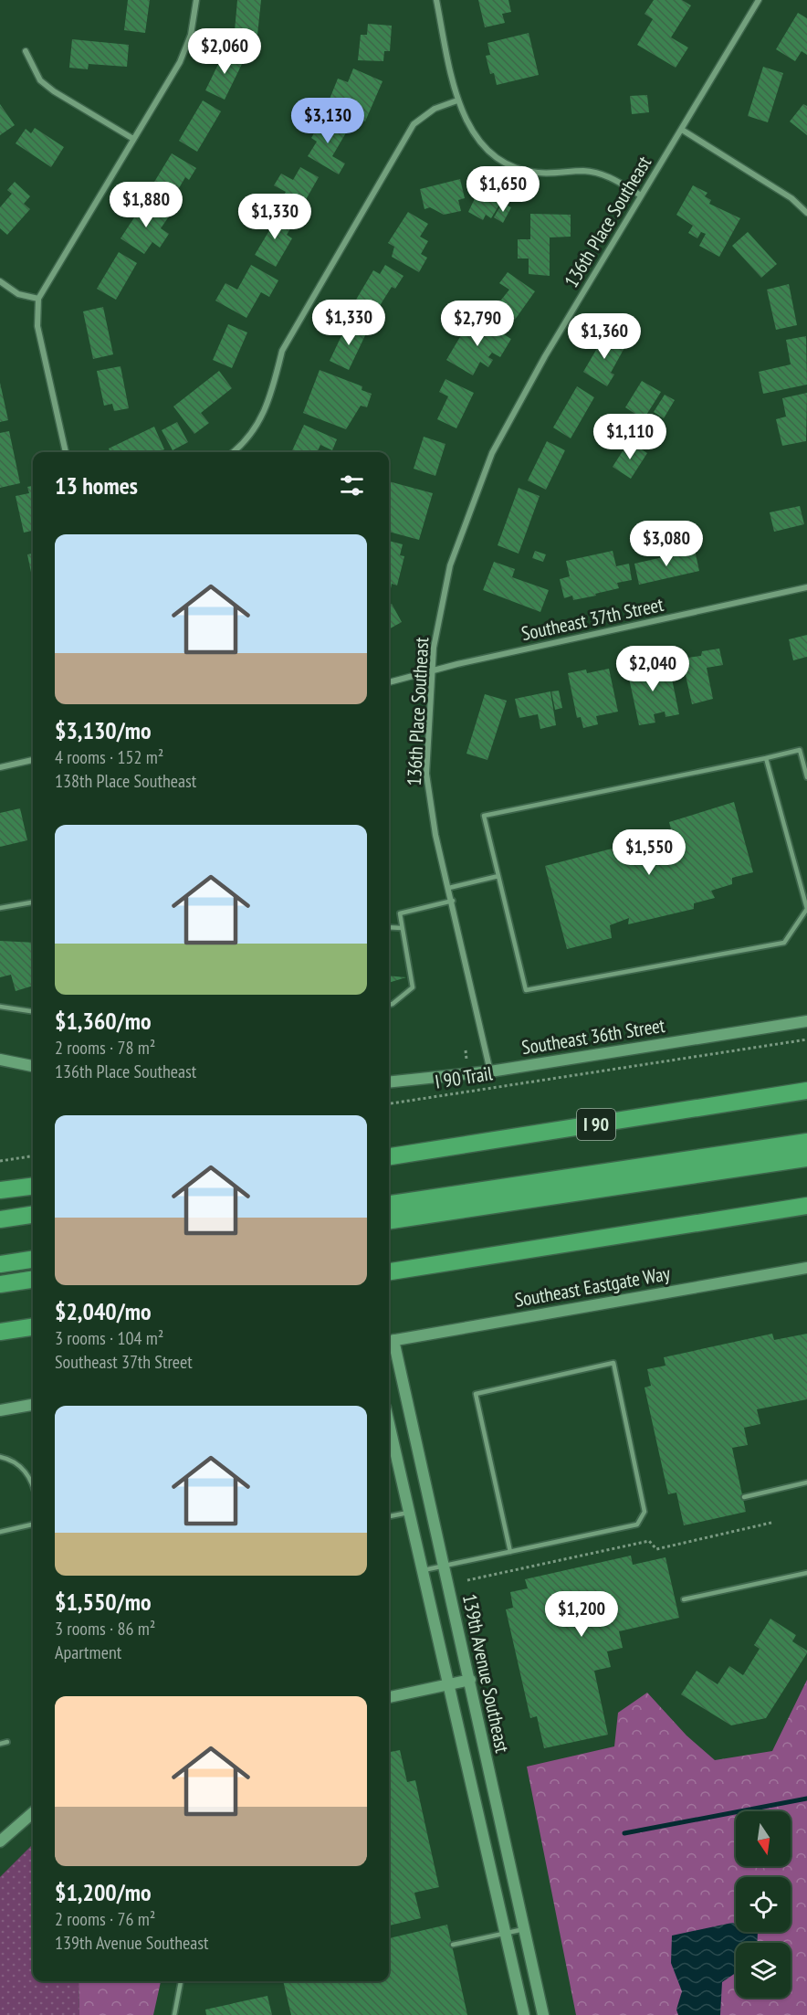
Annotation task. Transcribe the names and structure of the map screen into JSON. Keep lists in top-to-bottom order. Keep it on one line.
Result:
{"streets":{"highway":["I 90"],"street":["136th Place Southeast","Southeast 37th Street","Southeast 36th Street","Southeast Eastgate Way","139th Avenue Southeast"],"path":["I 90 Trail"]},"crossings":[["136th Place Southeast","Southeast 37th Street"],["136th Place Southeast","Southeast 36th Street"],["Southeast Eastgate Way","139th Avenue Southeast"]],"north":"bottom","page":{"price":["$2,060","$3,130","$1,650","$1,880","$1,330","$1,330","$2,790","$1,360","$1,110","$3,080","$2,040","$1,550","$1,200"],"heading":"13 homes","list":[{"name":"$3,130/mo","note":"4 rooms · 152 m² · 138th Place Southeast"},{"name":"$1,360/mo","note":"2 rooms · 78 m² · 136th Place Southeast"},{"name":"$2,040/mo","note":"3 rooms · 104 m² · Southeast 37th Street"},{"name":"$1,550/mo","note":"3 rooms · 86 m² · Apartment"},{"name":"$1,200/mo","note":"2 rooms · 76 m² · 139th Avenue Southeast"}]}}
